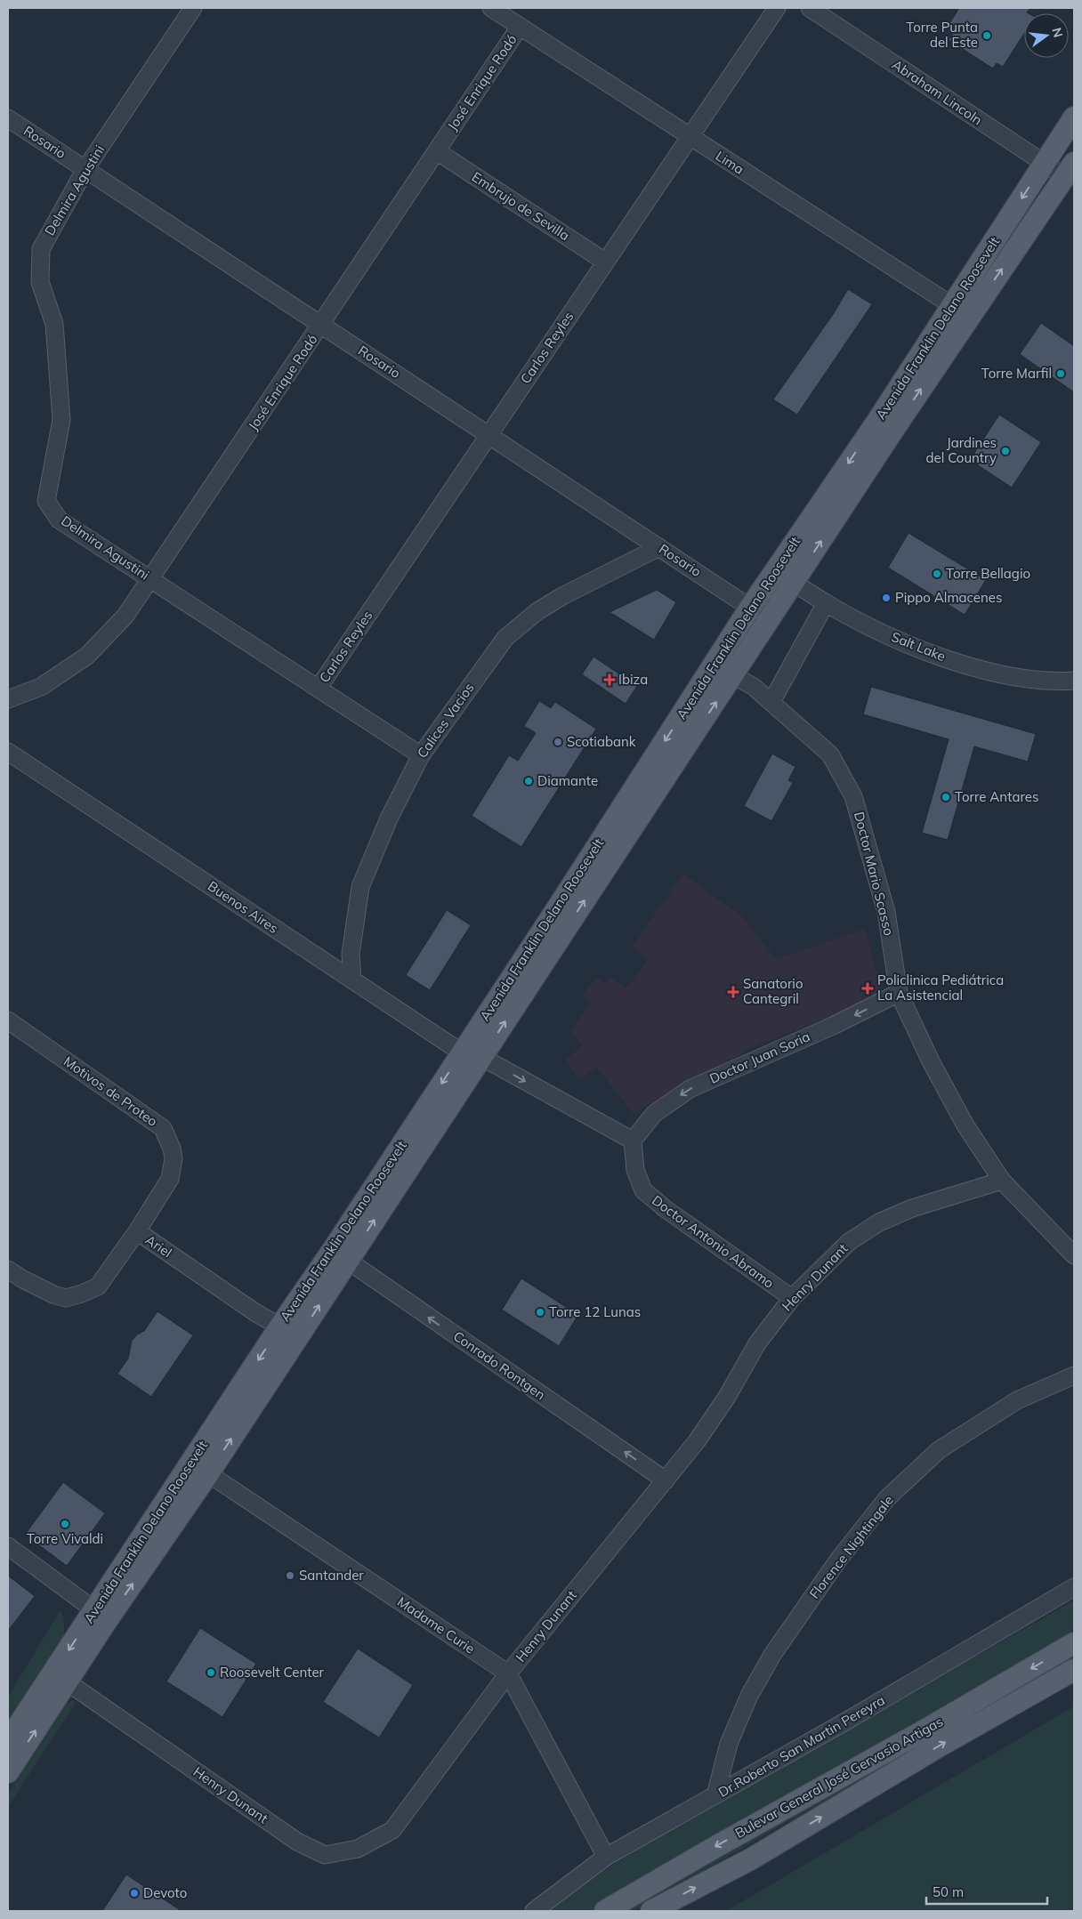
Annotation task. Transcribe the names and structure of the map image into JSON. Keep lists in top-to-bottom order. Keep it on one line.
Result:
{"streets":{"main road":["Avenida Franklin Delano Roosevelt","Bulevar General José Gervasio Artigas"],"street":["José Enrique Rodó","Abraham Lincoln","Rosario","Lima","Delmira Agustini","Embrujo de Sevilla","Carlos Reyles","Salt Lake","Calices Vacios","Doctor Mario Scasso","Buenos Aires","Doctor Juan Soria","Motivos de Proteo","Doctor Antonio Abramo","Ariel","Henry Dunant","Conrado Rontgen","Florence Nightingale","Madame Curie","Dr.Roberto San Martin Pereyra"]},"crossings":[["José Enrique Rodó","Rosario"],["José Enrique Rodó","Lima"],["José Enrique Rodó","Delmira Agustini"],["José Enrique Rodó","Embrujo de Sevilla"],["Abraham Lincoln","Avenida Franklin Delano Roosevelt"],["Rosario","Delmira Agustini"],["Rosario","Avenida Franklin Delano Roosevelt"],["Rosario","Carlos Reyles"],["Rosario","Calices Vacios"],["Lima","Avenida Franklin Delano Roosevelt"],["Lima","Carlos Reyles"],["Delmira Agustini","Carlos Reyles"],["Delmira Agustini","Calices Vacios"],["Embrujo de Sevilla","Carlos Reyles"],["Avenida Franklin Delano Roosevelt","Salt Lake"],["Avenida Franklin Delano Roosevelt","Doctor Mario Scasso"],["Avenida Franklin Delano Roosevelt","Buenos Aires"],["Avenida Franklin Delano Roosevelt","Ariel"],["Avenida Franklin Delano Roosevelt","Henry Dunant"],["Avenida Franklin Delano Roosevelt","Conrado Rontgen"],["Avenida Franklin Delano Roosevelt","Madame Curie"],["Calices Vacios","Buenos Aires"],["Doctor Mario Scasso","Doctor Juan Soria"],["Doctor Mario Scasso","Henry Dunant"],["Doctor Juan Soria","Doctor Antonio Abramo"],["Motivos de Proteo","Ariel"],["Doctor Antonio Abramo","Henry Dunant"],["Henry Dunant","Conrado Rontgen"],["Henry Dunant","Madame Curie"],["Florence Nightingale","Dr.Roberto San Martin Pereyra"],["Madame Curie","Dr.Roberto San Martin Pereyra"]],"one_way":["Doctor Juan Soria","Conrado Rontgen"],"places":{"other":["Torre Punta del Este","Torre Marfil","Jardines del Country","Torre Bellagio","Pippo Almacenes","Scotiabank","Diamante","Torre Antares","Torre 12 Lunas","Torre Vivaldi","Santander","Roosevelt Center","Devoto"],"health":["Ibiza","Policlinica Pediátrica La Asistencial","Sanatorio Cantegril"]},"scale_bar":"50 m","north":"right"}
